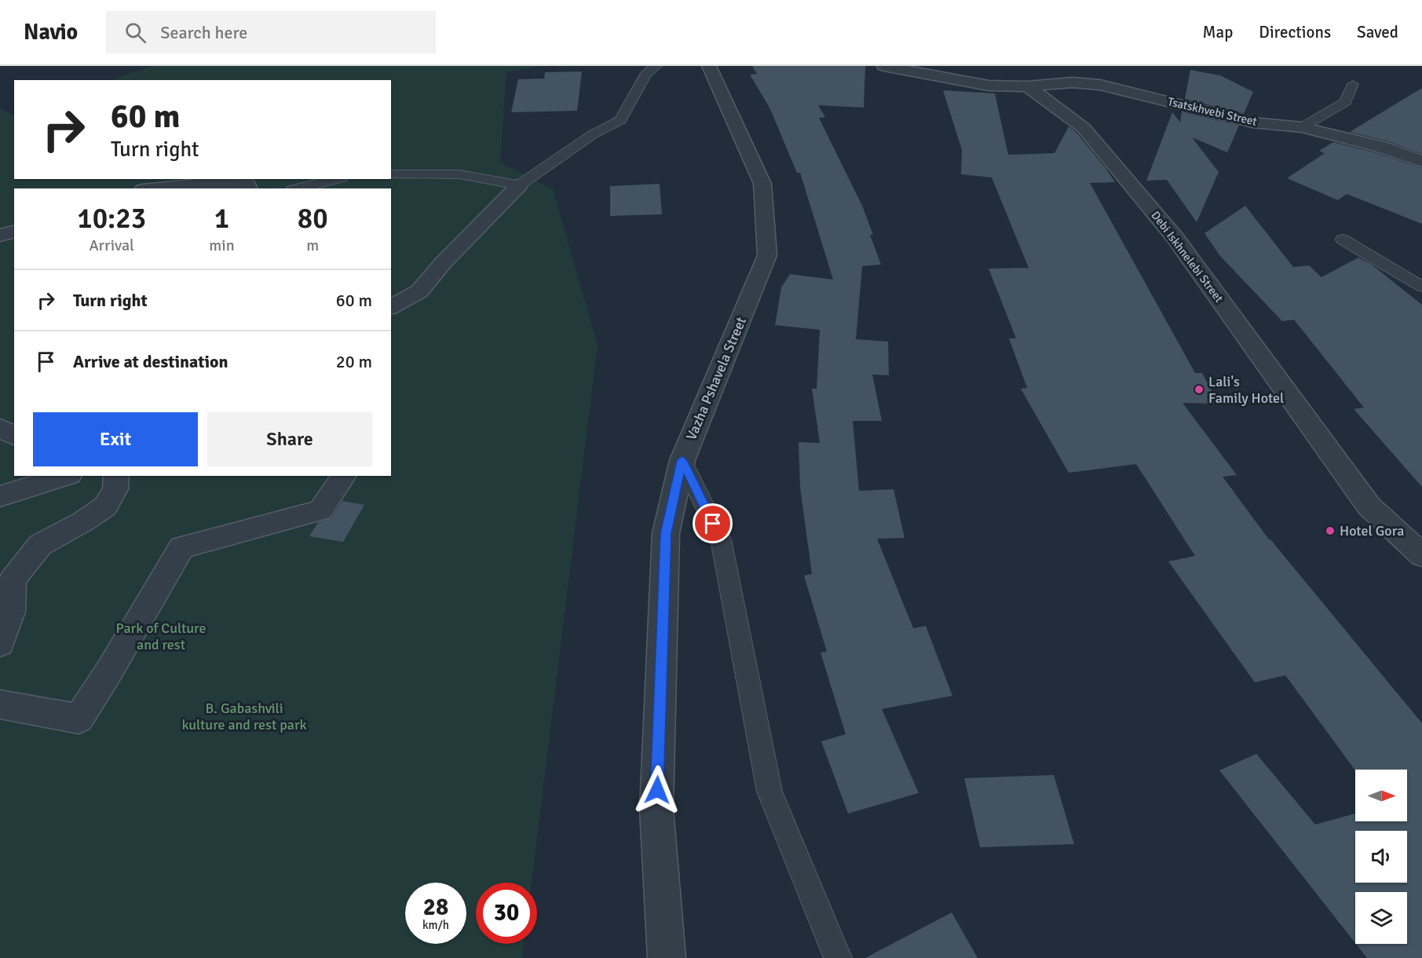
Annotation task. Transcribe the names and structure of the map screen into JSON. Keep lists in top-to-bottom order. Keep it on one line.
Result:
{"streets":{"street":["Tsatskhvebi Street","Debi Iskhnelebi Street","Vazha Pshavela Street"]},"crossings":[["Tsatskhvebi Street","Debi Iskhnelebi Street"]],"parks":["Park of Culture and rest","B. Gabashvili kulture and rest park"],"places":["Lali's Family Hotel","Hotel Gora"],"north":"right","page":{"header":"Navio","search":"Search here","nav":["Map","Directions","Saved"],"turn":["60 m","Turn right"],"eta":["10:23","Arrival","1","min","80","m"],"list":[{"name":"Turn right","value":"60 m"},{"name":"Arrive at destination","value":"20 m"}],"buttons":["Exit","Share"],"speed":"28 km/h","limit":"30"}}
